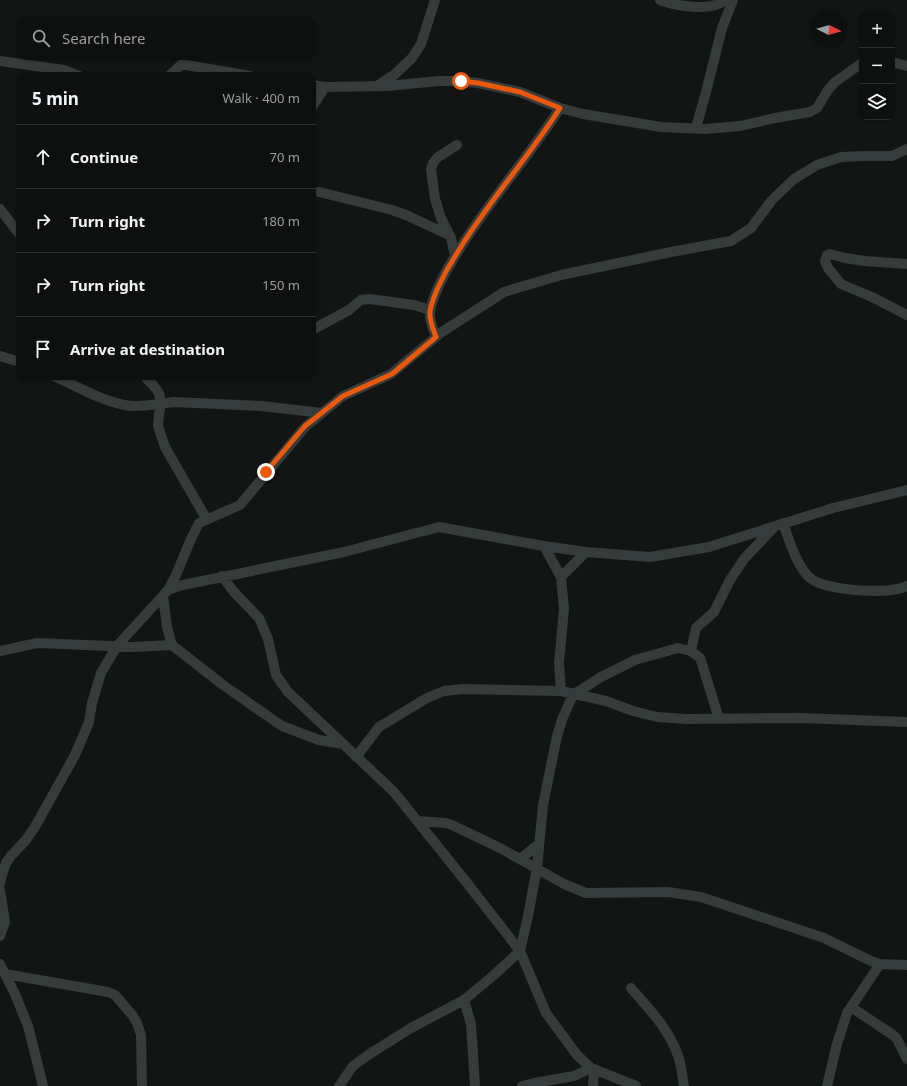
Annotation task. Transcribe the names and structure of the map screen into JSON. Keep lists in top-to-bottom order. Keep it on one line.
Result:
{"north":"right","page":{"map_buttons":["+","−"],"search":"Search here","heading":["5 min","Walk · 400 m"],"list":[["Continue","70 m"],["Turn right","180 m"],["Turn right","150 m"],"Arrive at destination"]}}
